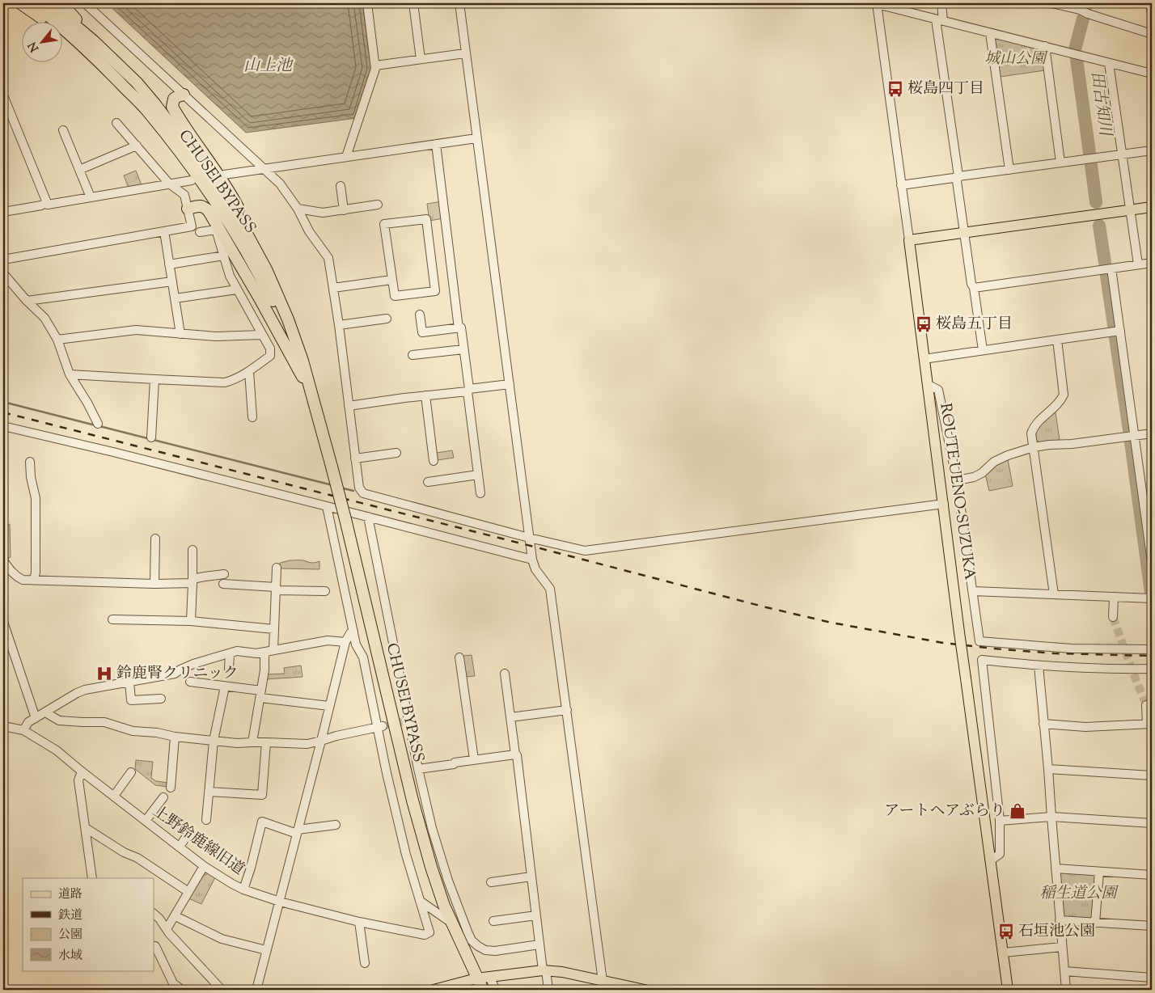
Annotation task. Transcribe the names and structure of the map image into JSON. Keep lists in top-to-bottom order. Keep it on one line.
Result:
{"streets":{"highway":["CHUSEI BYPASS"],"main road":["ROUTE UENO-SUZUKA"],"street":["上野鈴鹿線旧道"]},"water":["山上池","田古知川"],"parks":["城山公園","稲生道公園"],"places":{"bus stop":["桜島四丁目","桜島五丁目","石垣池公園"],"hospital":["鈴鹿腎クリニック"],"shop":["アートヘアぶらり"]},"legend":["道路","鉄道","公園","水域"],"north":"bottom left"}
